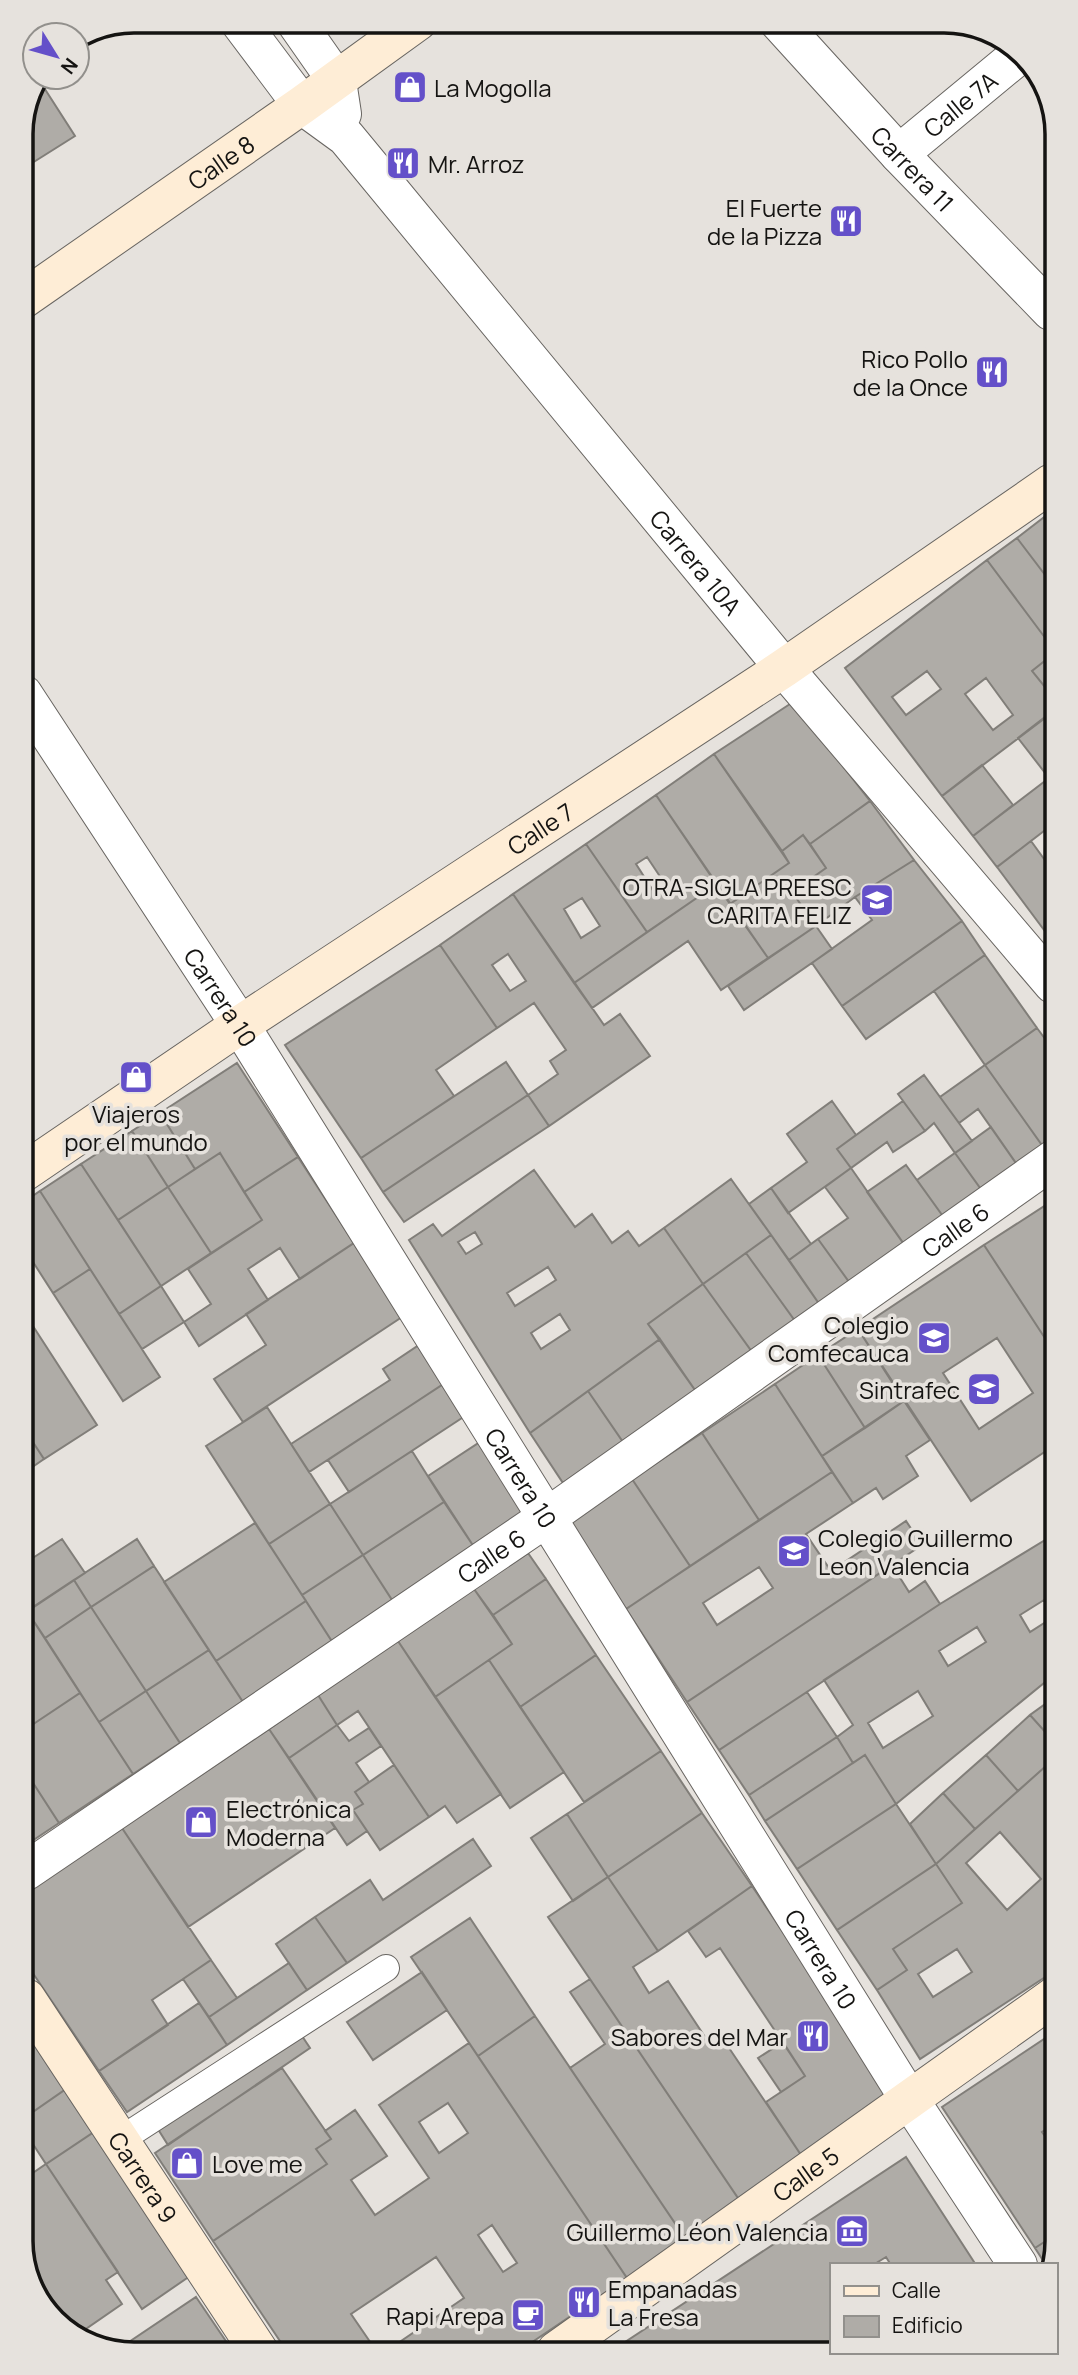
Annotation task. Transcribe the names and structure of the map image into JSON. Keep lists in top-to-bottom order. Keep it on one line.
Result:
{"streets":{"street":["Calle 7A","Calle 8","Carrera 11","Carrera 10A","Calle 7","Carrera 10","Calle 6","Calle 5","Carrera 9"]},"crossings":[["Calle 7A","Carrera 11"],["Calle 8","Carrera 10A"],["Carrera 10A","Calle 7"],["Calle 7","Carrera 10"],["Carrera 10","Calle 6"],["Carrera 10","Calle 5"]],"places":{"shop":["La Mogolla","Viajeros por el mundo","Electrónica Moderna","Love me"],"restaurant":["Mr. Arroz","El Fuerte de la Pizza","Rico Pollo de la Once","Sabores del Mar","Empanadas La Fresa"],"school or university":["OTRA-SIGLA PREESC CARITA FELIZ","Colegio Comfecauca","Sintrafec","Colegio Guillermo Leon Valencia"],"museum":["Guillermo Léon Valencia"],"cafe":["Rapi Arepa"]},"legend":["Calle","Edificio"],"north":"bottom right"}
